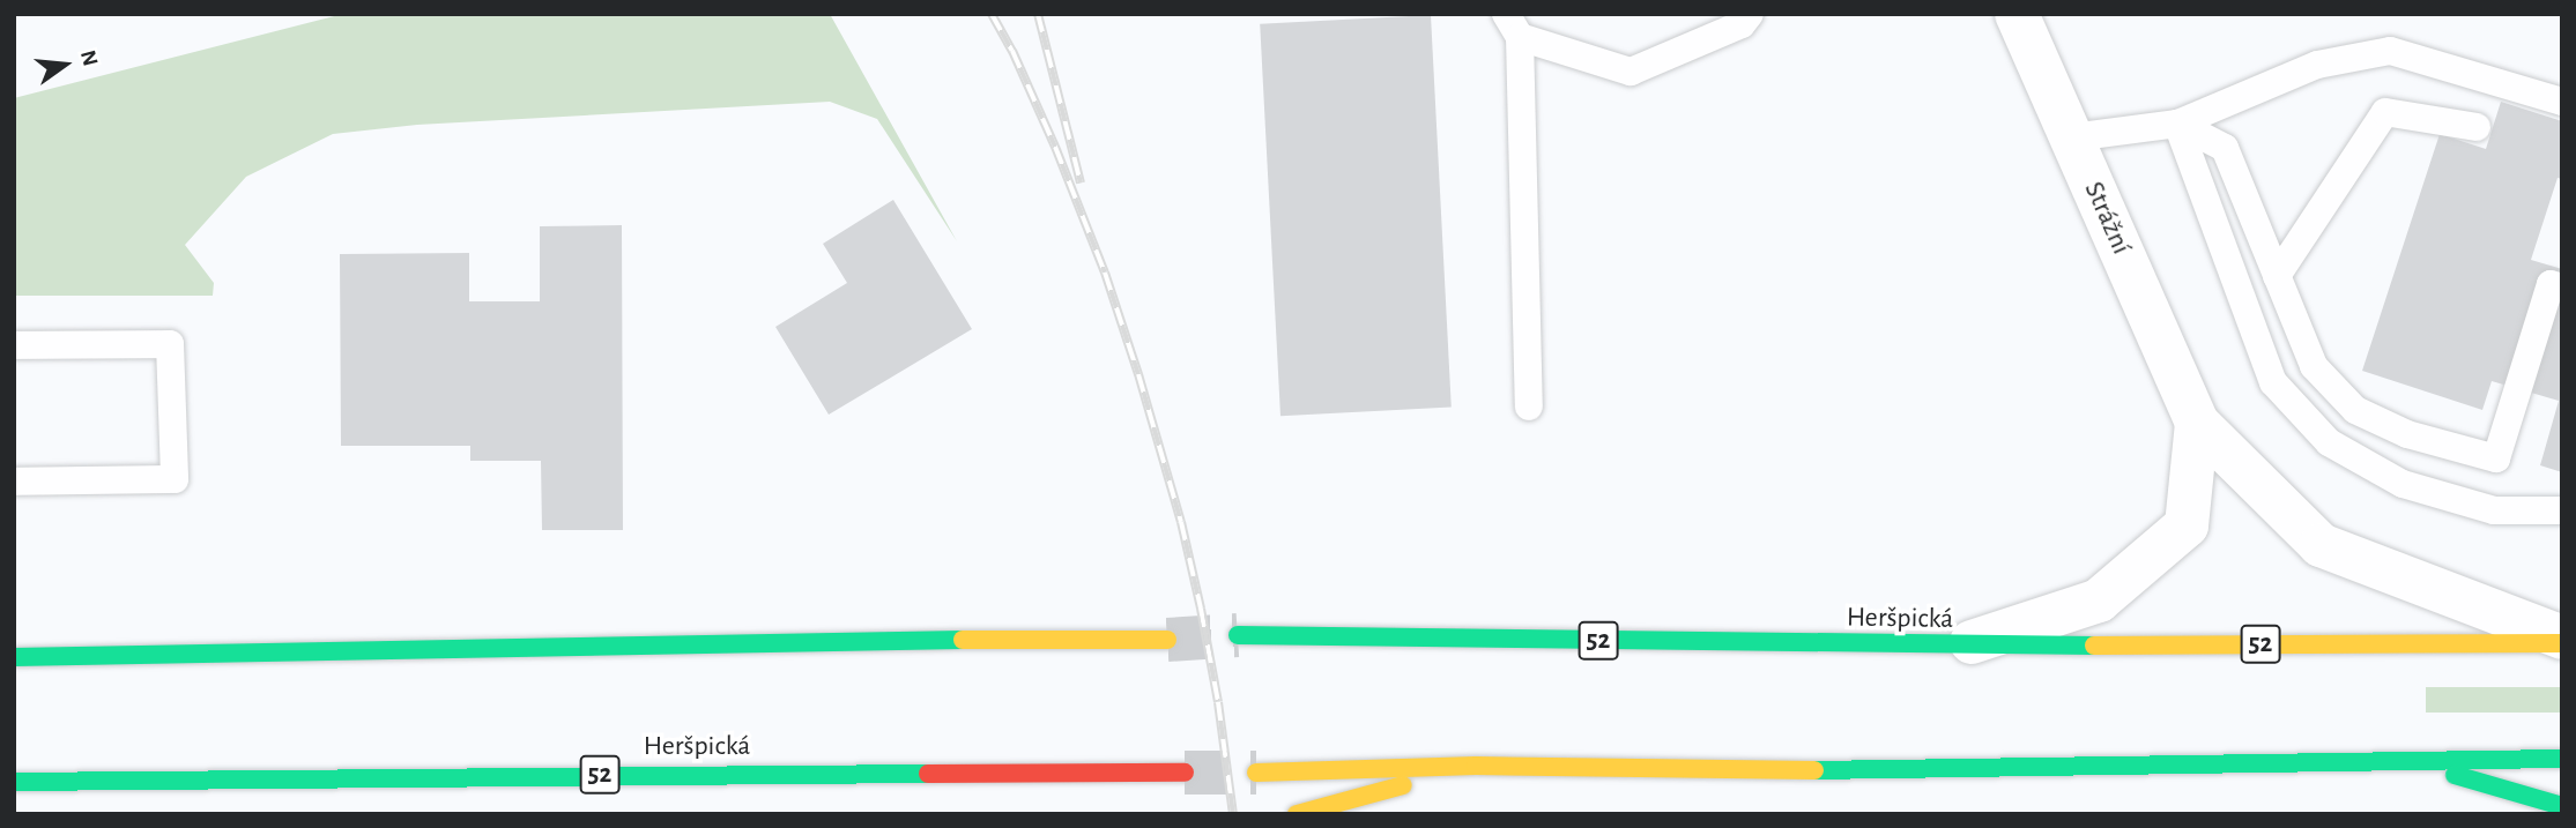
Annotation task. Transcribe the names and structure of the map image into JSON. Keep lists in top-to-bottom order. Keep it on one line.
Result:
{"streets":{"main road":["Heršpická","52"],"street":["Strážní"]},"crossings":[["Strážní","Heršpická"]],"north":"right"}
